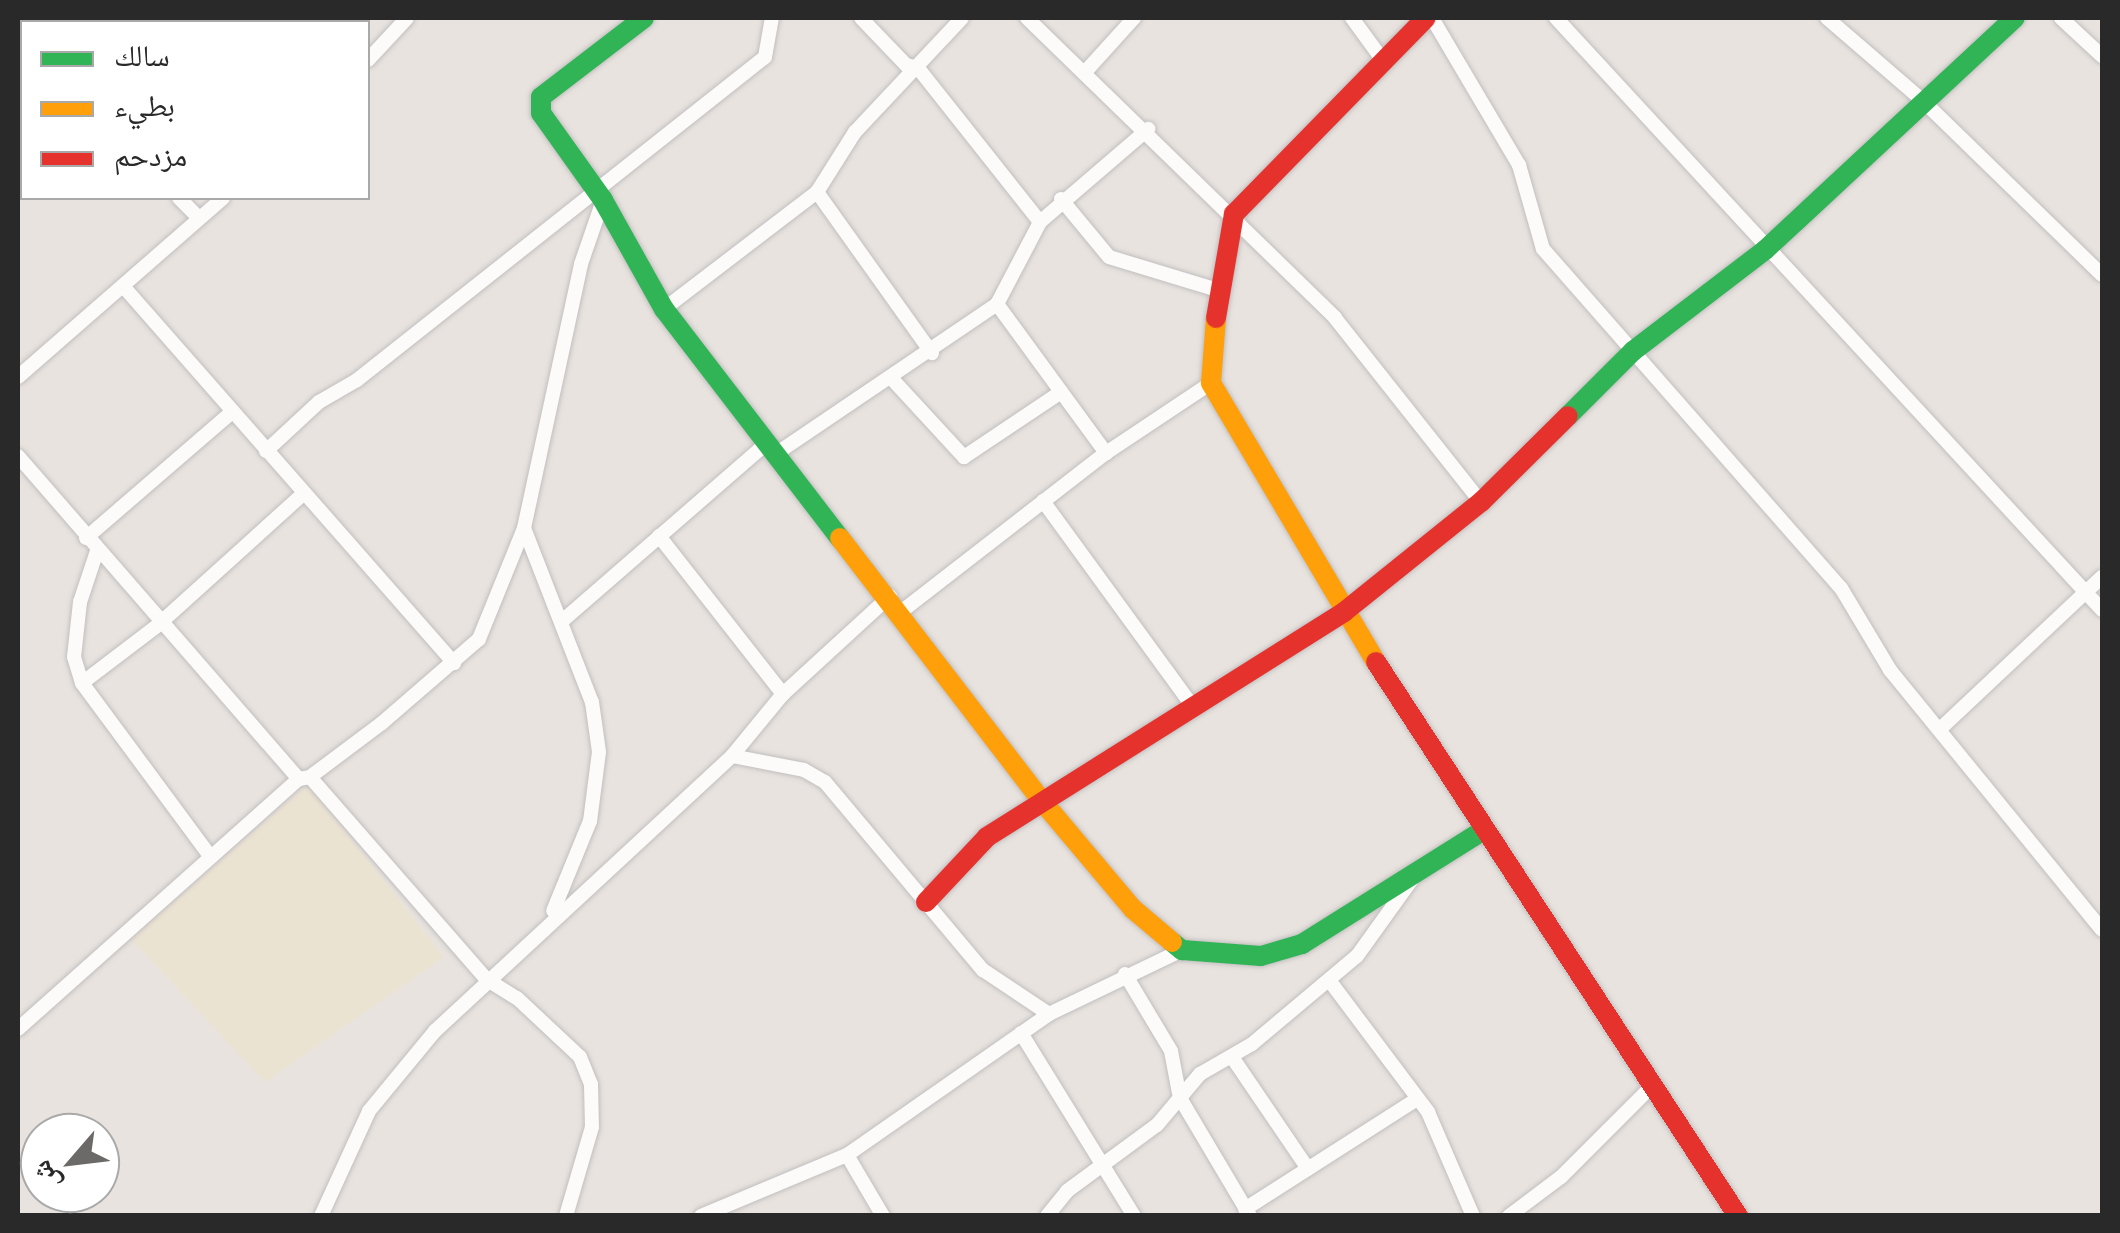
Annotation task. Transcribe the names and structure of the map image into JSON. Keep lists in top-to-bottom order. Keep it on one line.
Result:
{"legend":["سالك","بطيء","مزدحم"],"north":"bottom left"}
